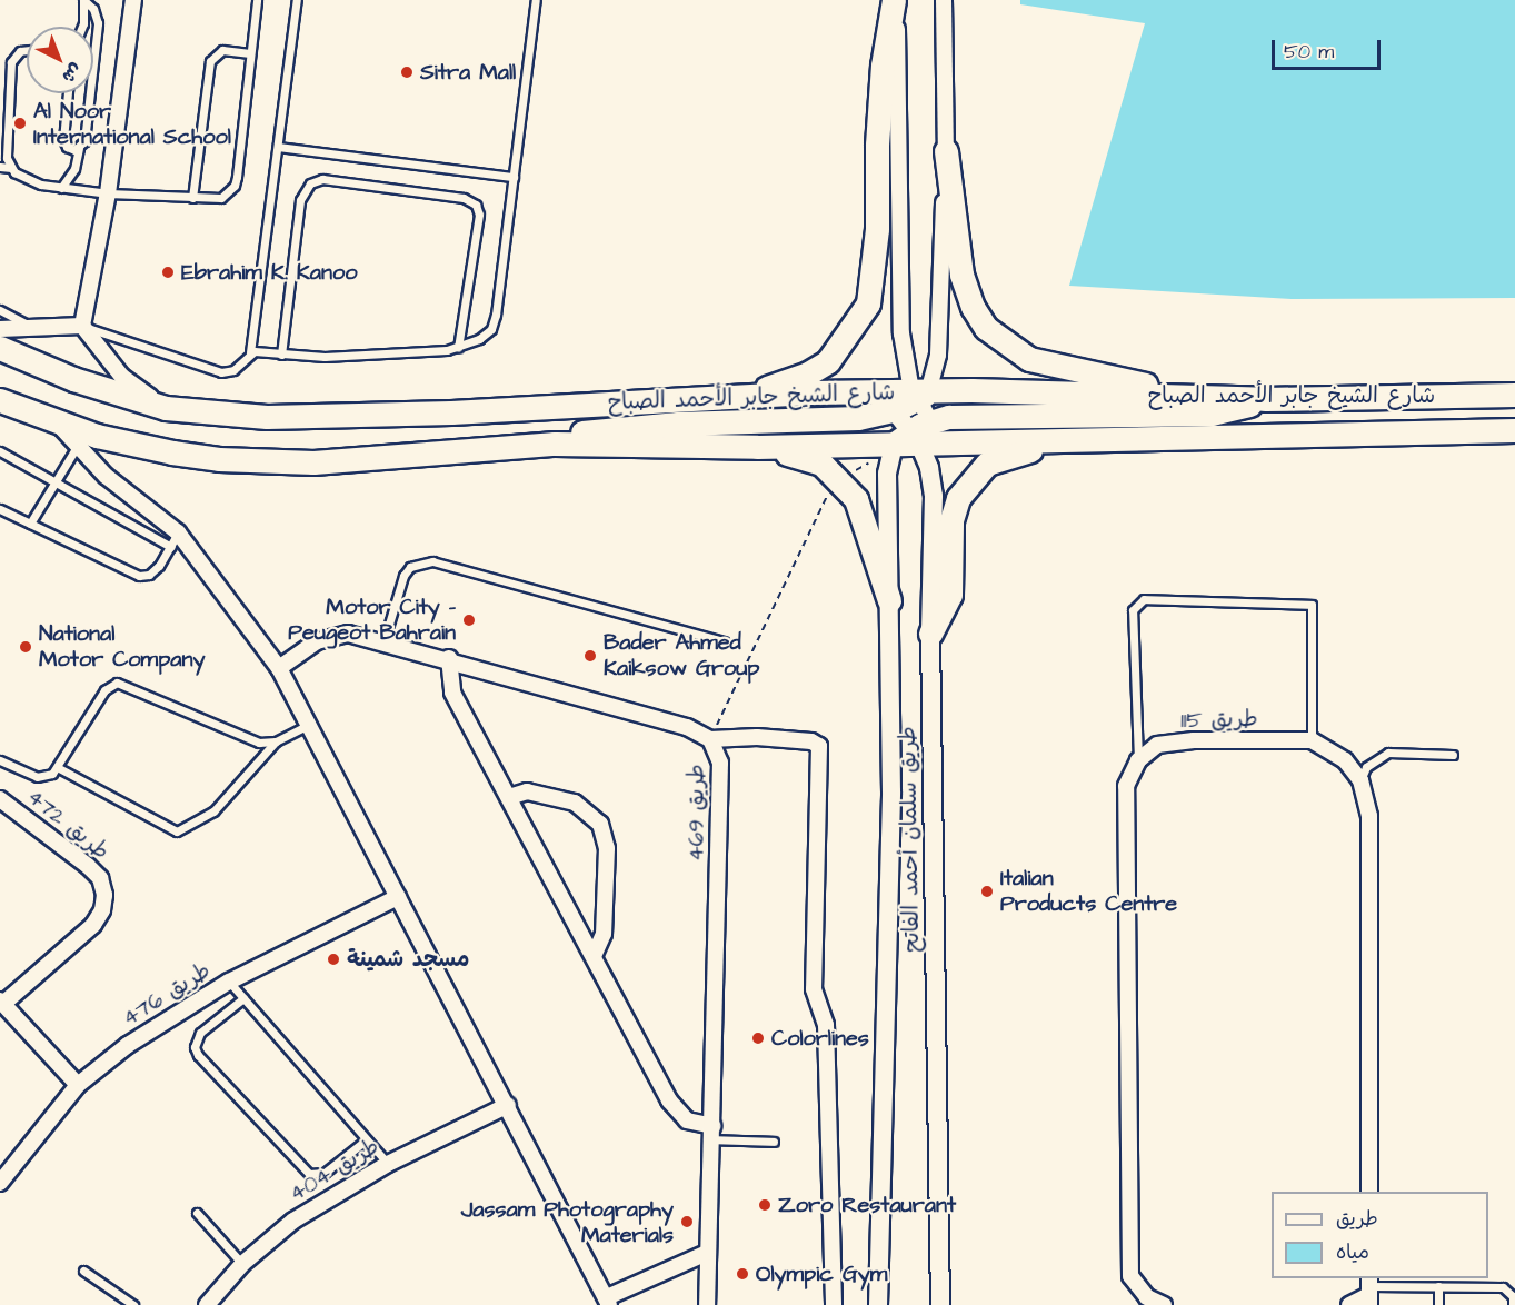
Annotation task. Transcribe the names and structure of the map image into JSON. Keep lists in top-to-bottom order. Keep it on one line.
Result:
{"streets":{"main road":["شارع الشيخ جابر الأحمد الصباح"],"street":["طريق 115","طريق 469","طريق 472","طريق سلمان أحمد الفاتح","طريق 476","طريق 404"]},"crossings":[["شارع الشيخ جابر الأحمد الصباح","طريق سلمان أحمد الفاتح"],["طريق 472","طريق 476"]],"places":["Sitra Mall","Al Noor International School","Ebrahim K. Kanoo","Motor City - Peugeot Bahrain","National Motor Company","Bader Ahmed Kaiksow Group","Italian Products Centre","مسجد شمينة","Colorlines","Zoro Restaurant","Jassam Photography Materials","Olympic Gym"],"legend":["طريق","مياه"],"scale_bar":"50 m","north":"bottom right"}
